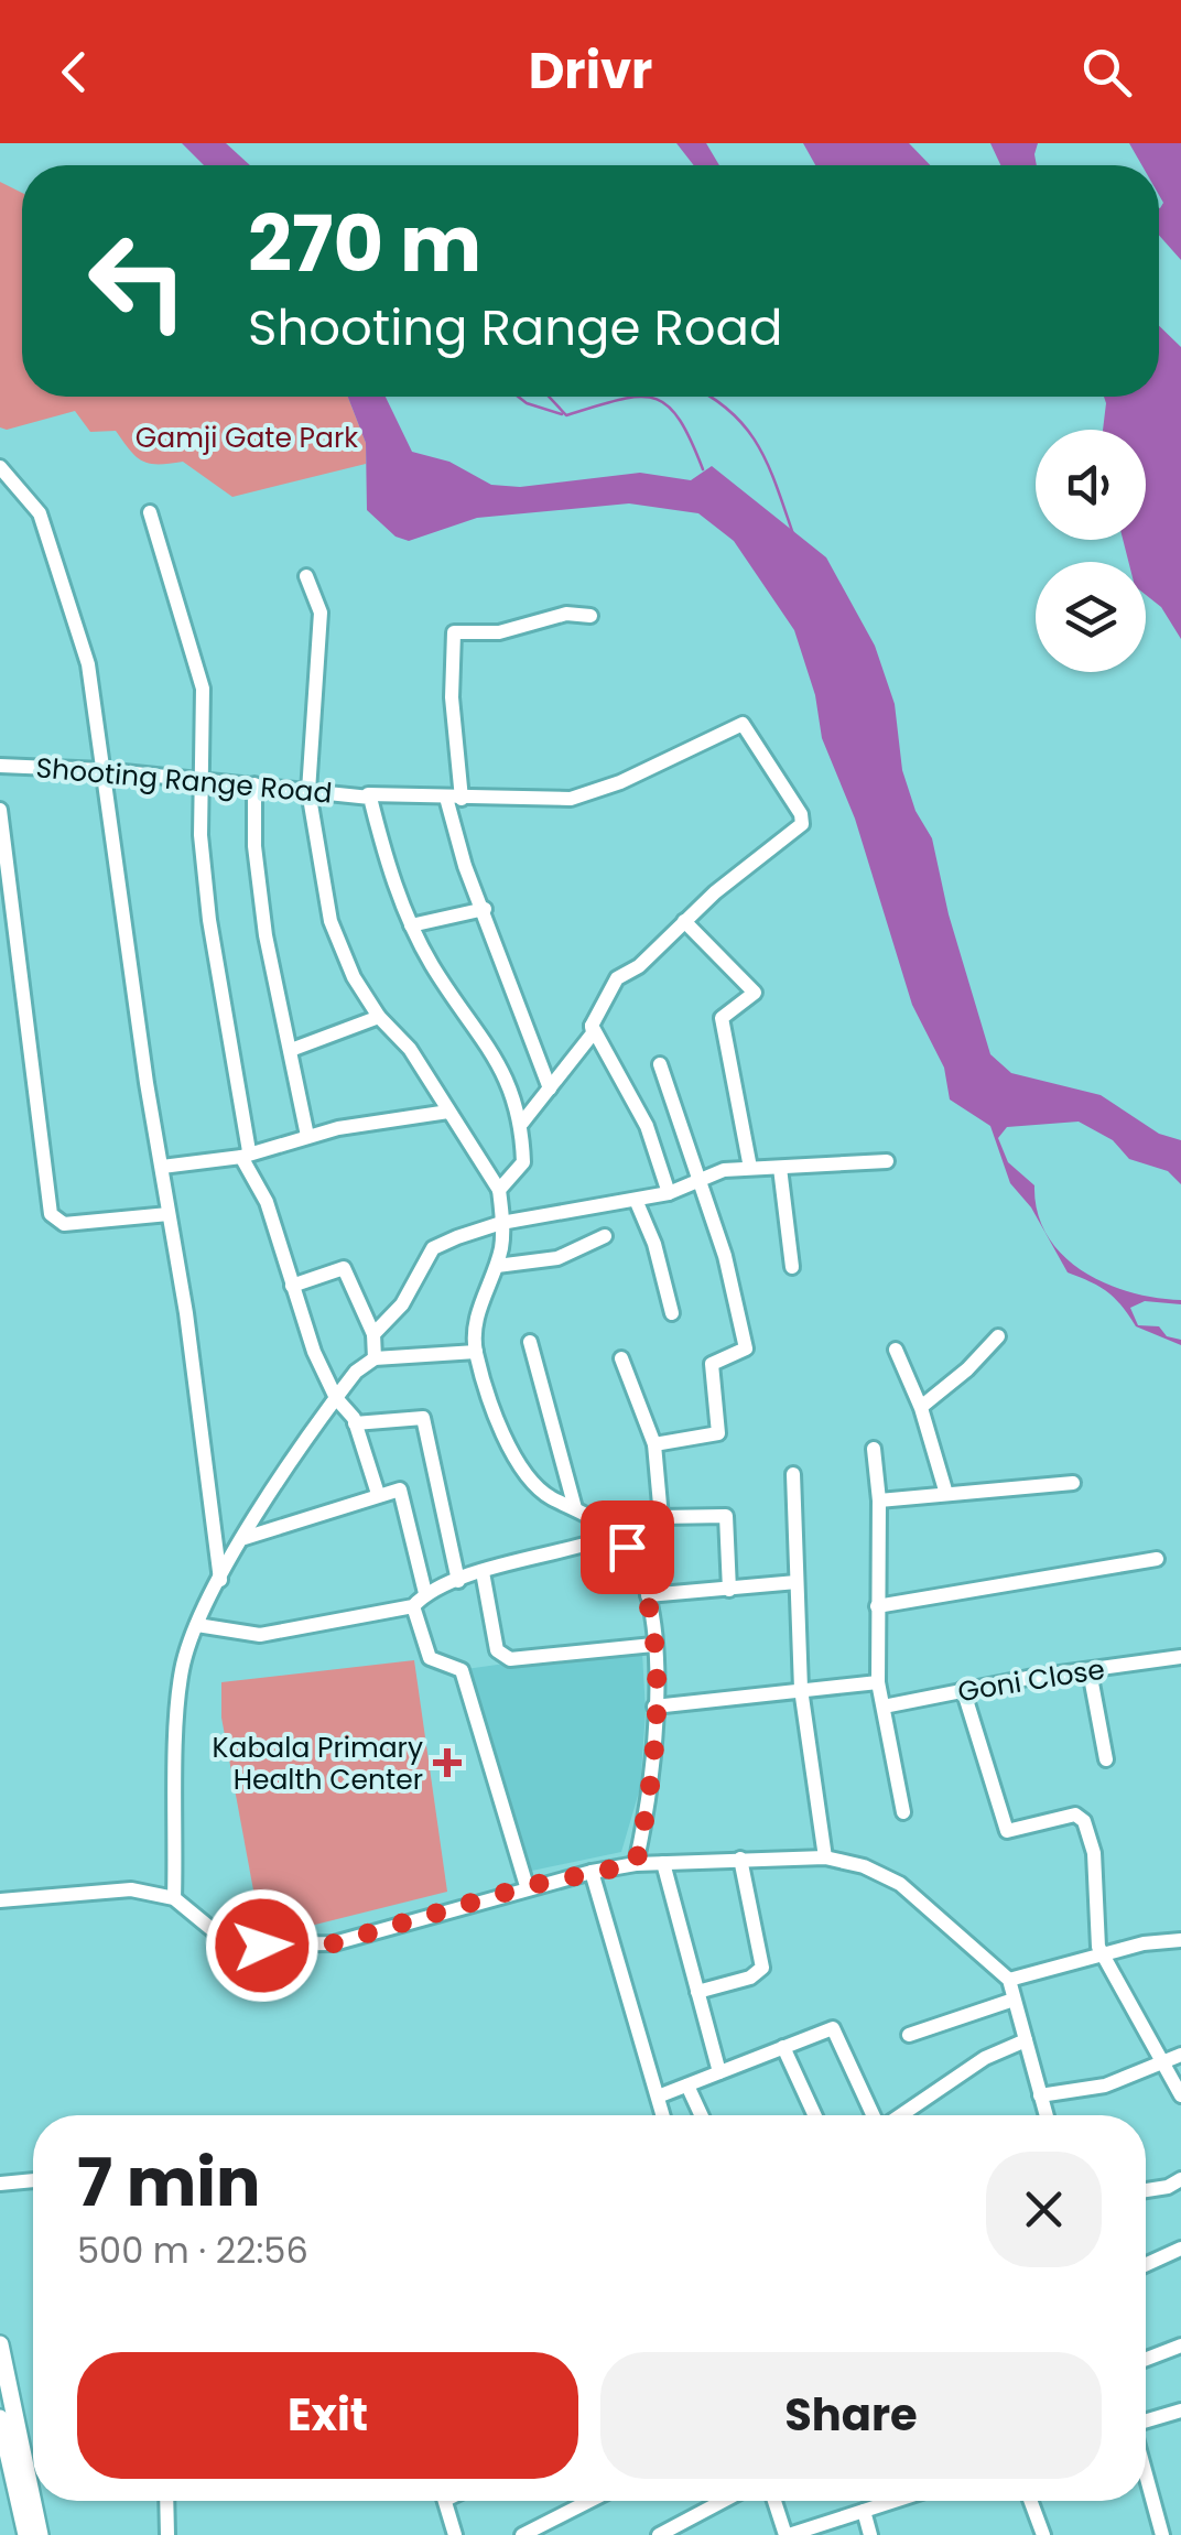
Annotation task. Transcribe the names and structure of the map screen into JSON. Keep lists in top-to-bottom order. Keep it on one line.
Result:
{"streets":{"street":["Shooting Range Road","Goni Close"]},"parks":["Gamji Gate Park"],"places":{"health":["Kabala Primary Health Center"]},"page":{"header":"Drivr","turn":["270 m","Shooting Range Road"],"heading":["7 min","500 m · 22:56"],"buttons":["Exit","Share"]}}
